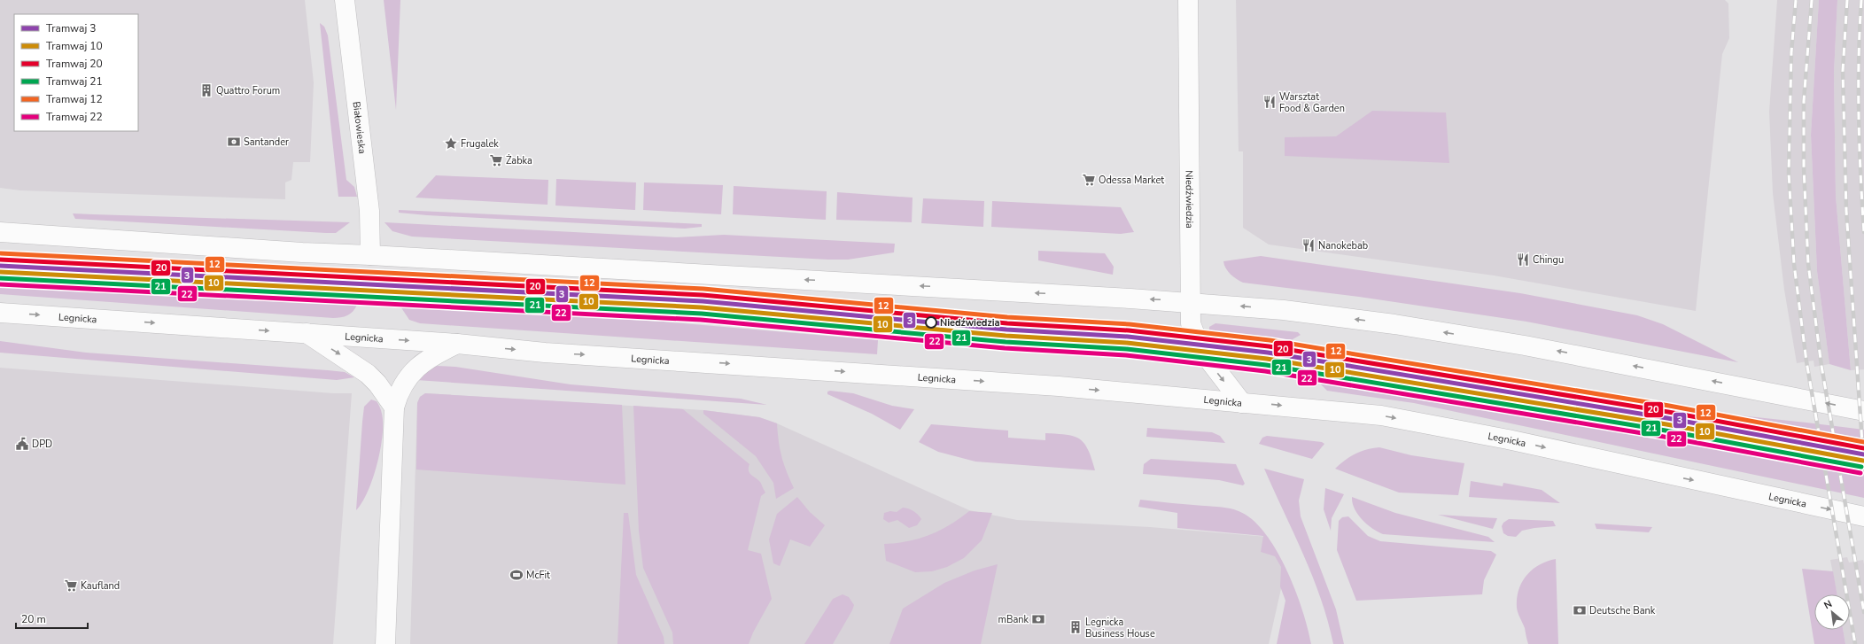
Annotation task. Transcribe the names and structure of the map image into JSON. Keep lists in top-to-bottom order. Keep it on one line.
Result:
{"streets":{"main road":["Białowieska","Niedźwiedzia","Legnicka"]},"crossings":[["Niedźwiedzia","Legnicka"]],"places":{"building":["Quattro Forum","Legnicka Business House"],"restaurant":["Warsztat Food & Garden","Nanokebab","Chingu"],"bank":["Santander","Deutsche Bank","mBank"],"place":["Frugalek"],"supermarket":["Żabka","Odessa Market","Kaufland"],"other":["Niedźwiedzia"],"public building":["DPD"],"sports":["McFit"]},"lines":["tram line 12","tram line 20","tram line 3","tram line 10","tram line 21","tram line 22"],"legend":["Tramwaj 3","Tramwaj 10","Tramwaj 20","Tramwaj 21","Tramwaj 12","Tramwaj 22"],"scale_bar":"20 m","north":"top left"}
